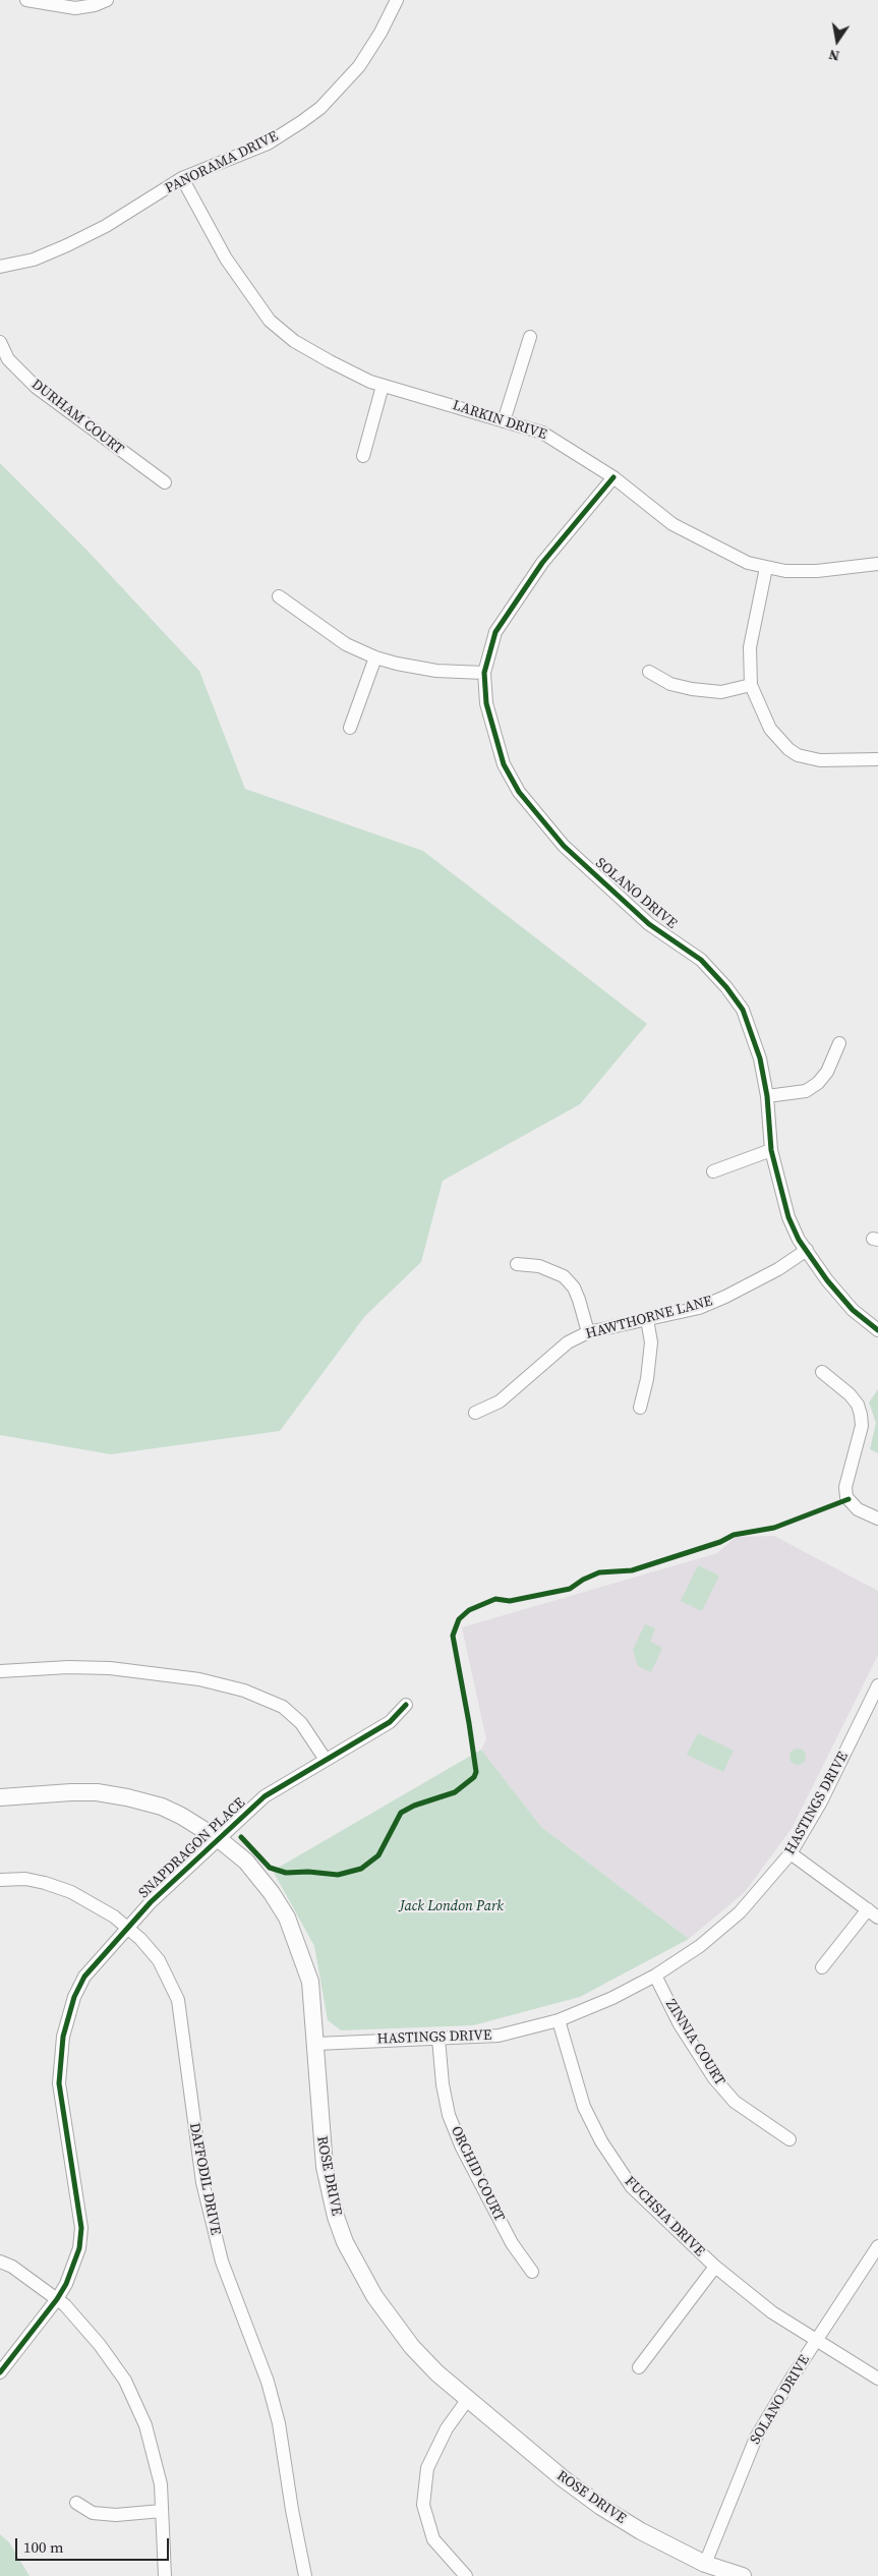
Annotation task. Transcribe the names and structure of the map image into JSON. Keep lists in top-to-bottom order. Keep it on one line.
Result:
{"streets":{"main road":["ROSE DRIVE"],"street":["PANORAMA DRIVE","DURHAM COURT","LARKIN DRIVE","SOLANO DRIVE","HAWTHORNE LANE","HASTINGS DRIVE","SNAPDRAGON PLACE","ZINNIA COURT","ORCHID COURT","DAFFODIL DRIVE","FUCHSIA DRIVE"]},"crossings":[["PANORAMA DRIVE","LARKIN DRIVE"],["LARKIN DRIVE","SOLANO DRIVE"],["SOLANO DRIVE","HAWTHORNE LANE"],["SOLANO DRIVE","ROSE DRIVE"],["SOLANO DRIVE","FUCHSIA DRIVE"],["HASTINGS DRIVE","ZINNIA COURT"],["HASTINGS DRIVE","ORCHID COURT"],["HASTINGS DRIVE","ROSE DRIVE"],["HASTINGS DRIVE","FUCHSIA DRIVE"],["SNAPDRAGON PLACE","ROSE DRIVE"],["SNAPDRAGON PLACE","DAFFODIL DRIVE"]],"parks":["Jack London Park"],"scale_bar":"100 m","north":"bottom"}
